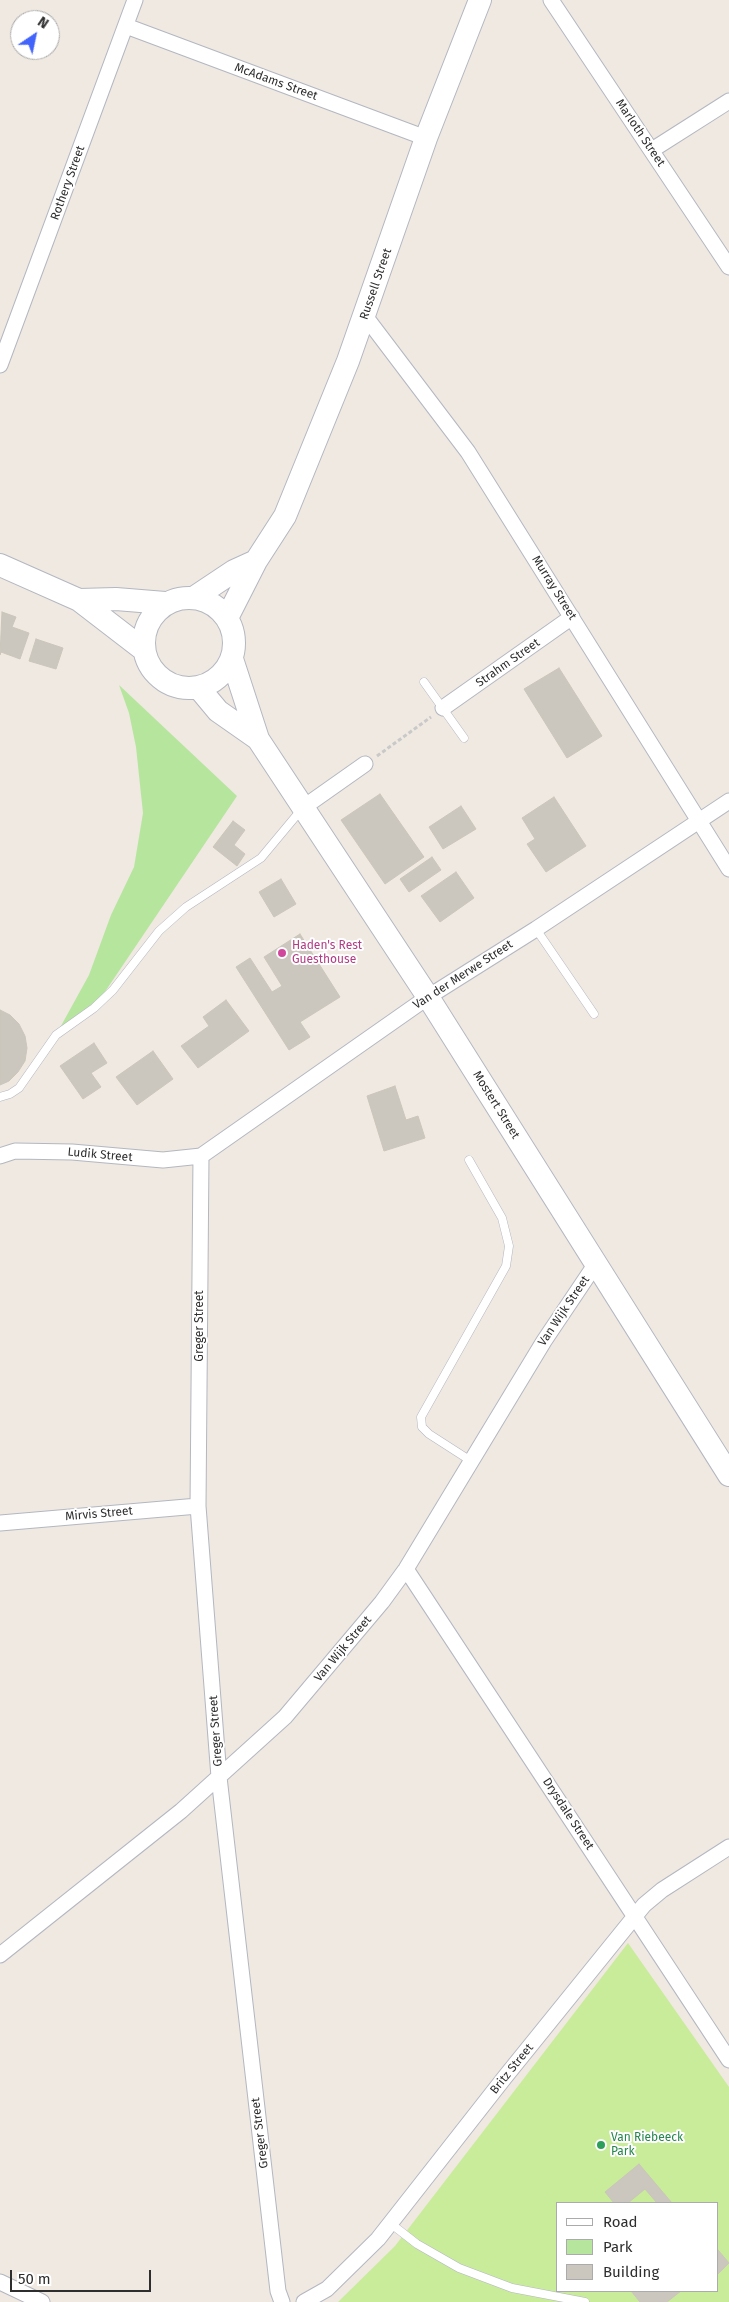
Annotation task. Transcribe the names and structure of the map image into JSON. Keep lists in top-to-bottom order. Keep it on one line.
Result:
{"streets":{"street":["McAdams Street","Marloth Street","Rothery Street","Russell Street","Murray Street","Strahm Street","Van der Merwe Street","Mostert Street","Ludik Street","Van Wijk Street","Greger Street","Mirvis Street","Drysdale Street","Britz Street"]},"crossings":[["McAdams Street","Rothery Street"],["McAdams Street","Russell Street"],["Russell Street","Murray Street"],["Russell Street","Mostert Street"],["Murray Street","Strahm Street"],["Murray Street","Van der Merwe Street"],["Van der Merwe Street","Mostert Street"],["Van der Merwe Street","Ludik Street"],["Van der Merwe Street","Greger Street"],["Mostert Street","Van Wijk Street"],["Ludik Street","Greger Street"],["Van Wijk Street","Greger Street"],["Van Wijk Street","Drysdale Street"],["Greger Street","Mirvis Street"],["Drysdale Street","Britz Street"]],"places":["Haden's Rest Guesthouse","Van Riebeeck Park"],"legend":["Road","Park","Building"],"scale_bar":"50 m","north":"top right"}
